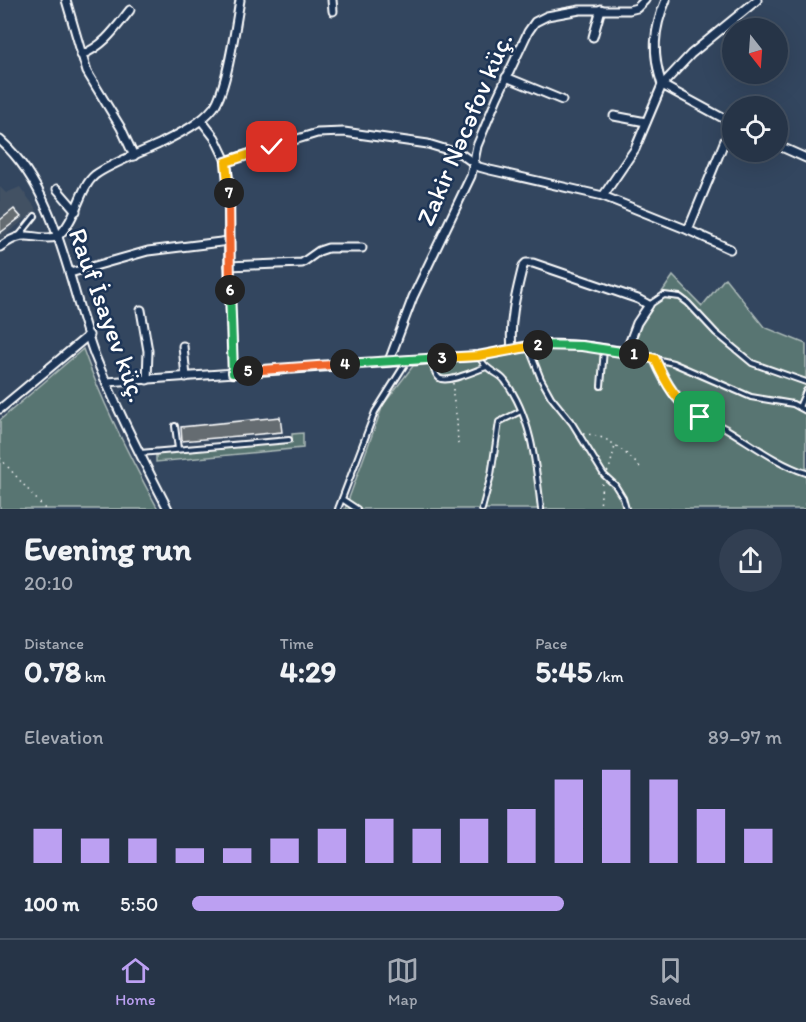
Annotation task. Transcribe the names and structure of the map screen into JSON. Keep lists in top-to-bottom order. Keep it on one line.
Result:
{"streets":{"street":["Zakir Nəcəfov küç.","Rauf İsayev küç."]},"north":"bottom","page":{"pins":["7","6","2","1","3","4","5"],"heading":["Evening run","20:10"],"stats":[["Distance","0.78 km"],["Time","4:29"],["Pace","5:45 /km"]],"chart":["Elevation","89–97 m"],"list":[{"name":"100 m","note":"5:50"}],"tabs":["Home","Map","Saved"]}}
